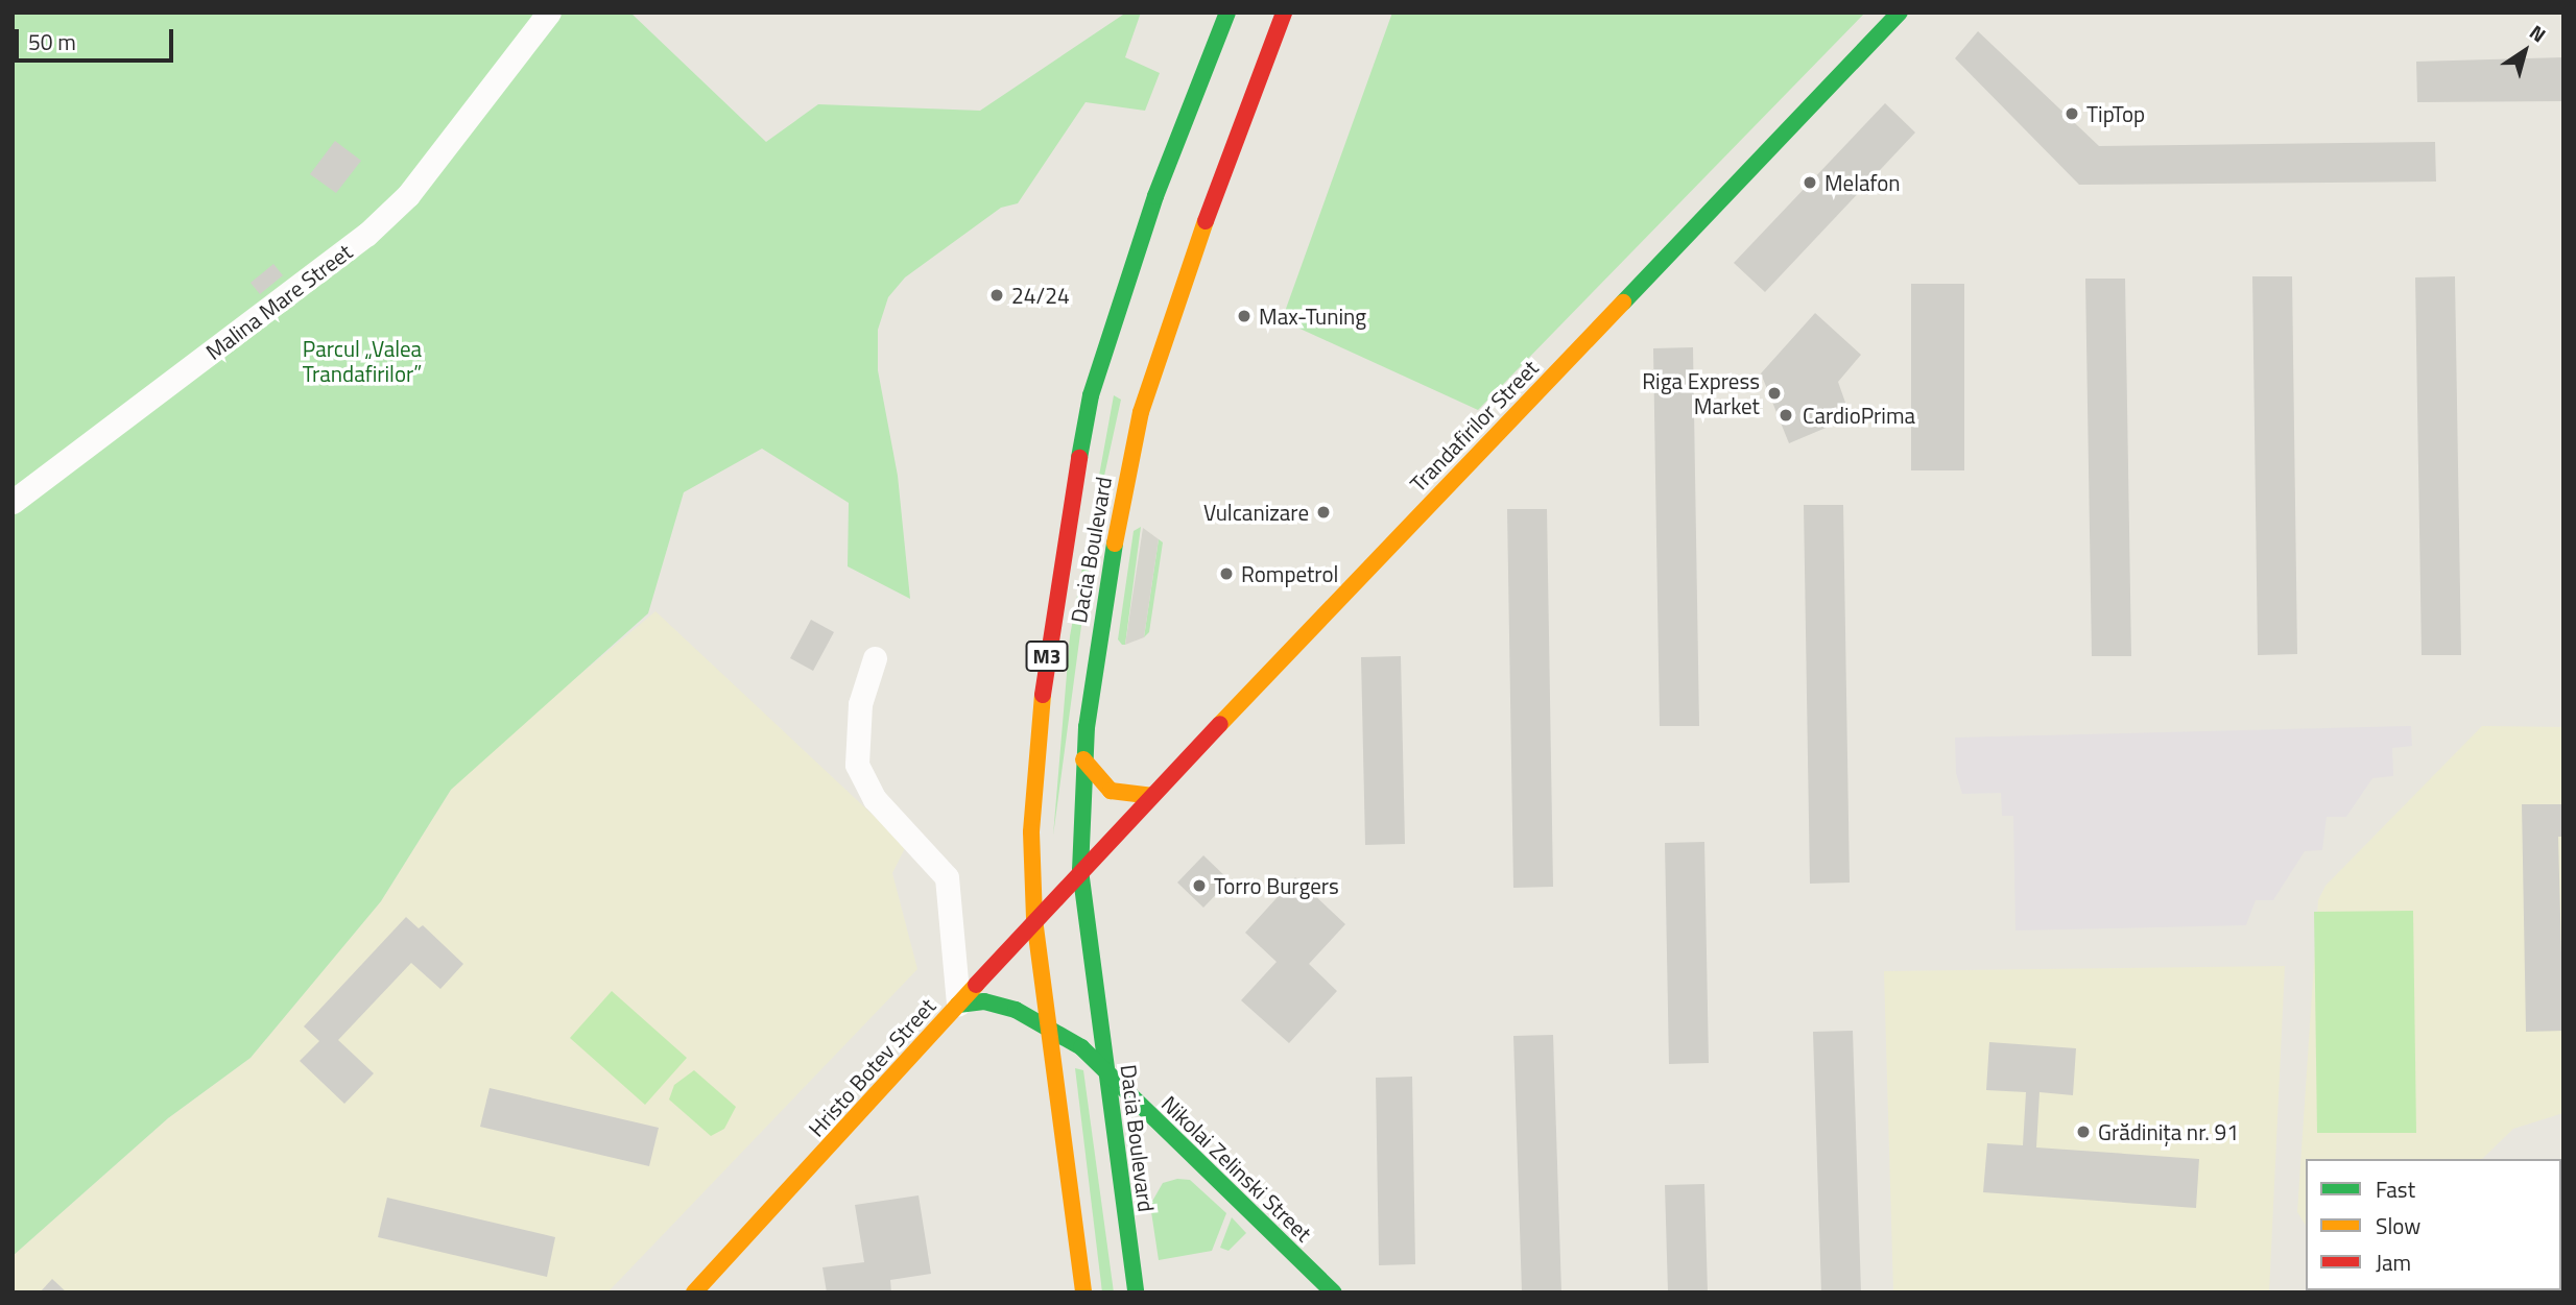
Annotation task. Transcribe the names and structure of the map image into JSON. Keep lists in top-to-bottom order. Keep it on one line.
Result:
{"streets":{"main road":["Trandafirilor Street","Dacia Boulevard","M3","Hristo Botev Street","Nikolai Zelinski Street"],"street":["Malina Mare Street"]},"crossings":[["Trandafirilor Street","Dacia Boulevard"],["Trandafirilor Street","Hristo Botev Street"],["Dacia Boulevard","Hristo Botev Street"],["Dacia Boulevard","Nikolai Zelinski Street"],["Hristo Botev Street","Nikolai Zelinski Street"]],"parks":["Parcul „Valea Trandafirilor”"],"places":["TipTop","Melafon","24/24","Max-Tuning","Riga Express Market","CardioPrima","Vulcanizare","Rompetrol","Torro Burgers","Grădinița nr. 91"],"legend":["Fast","Slow","Jam"],"scale_bar":"50 m","north":"top right"}
